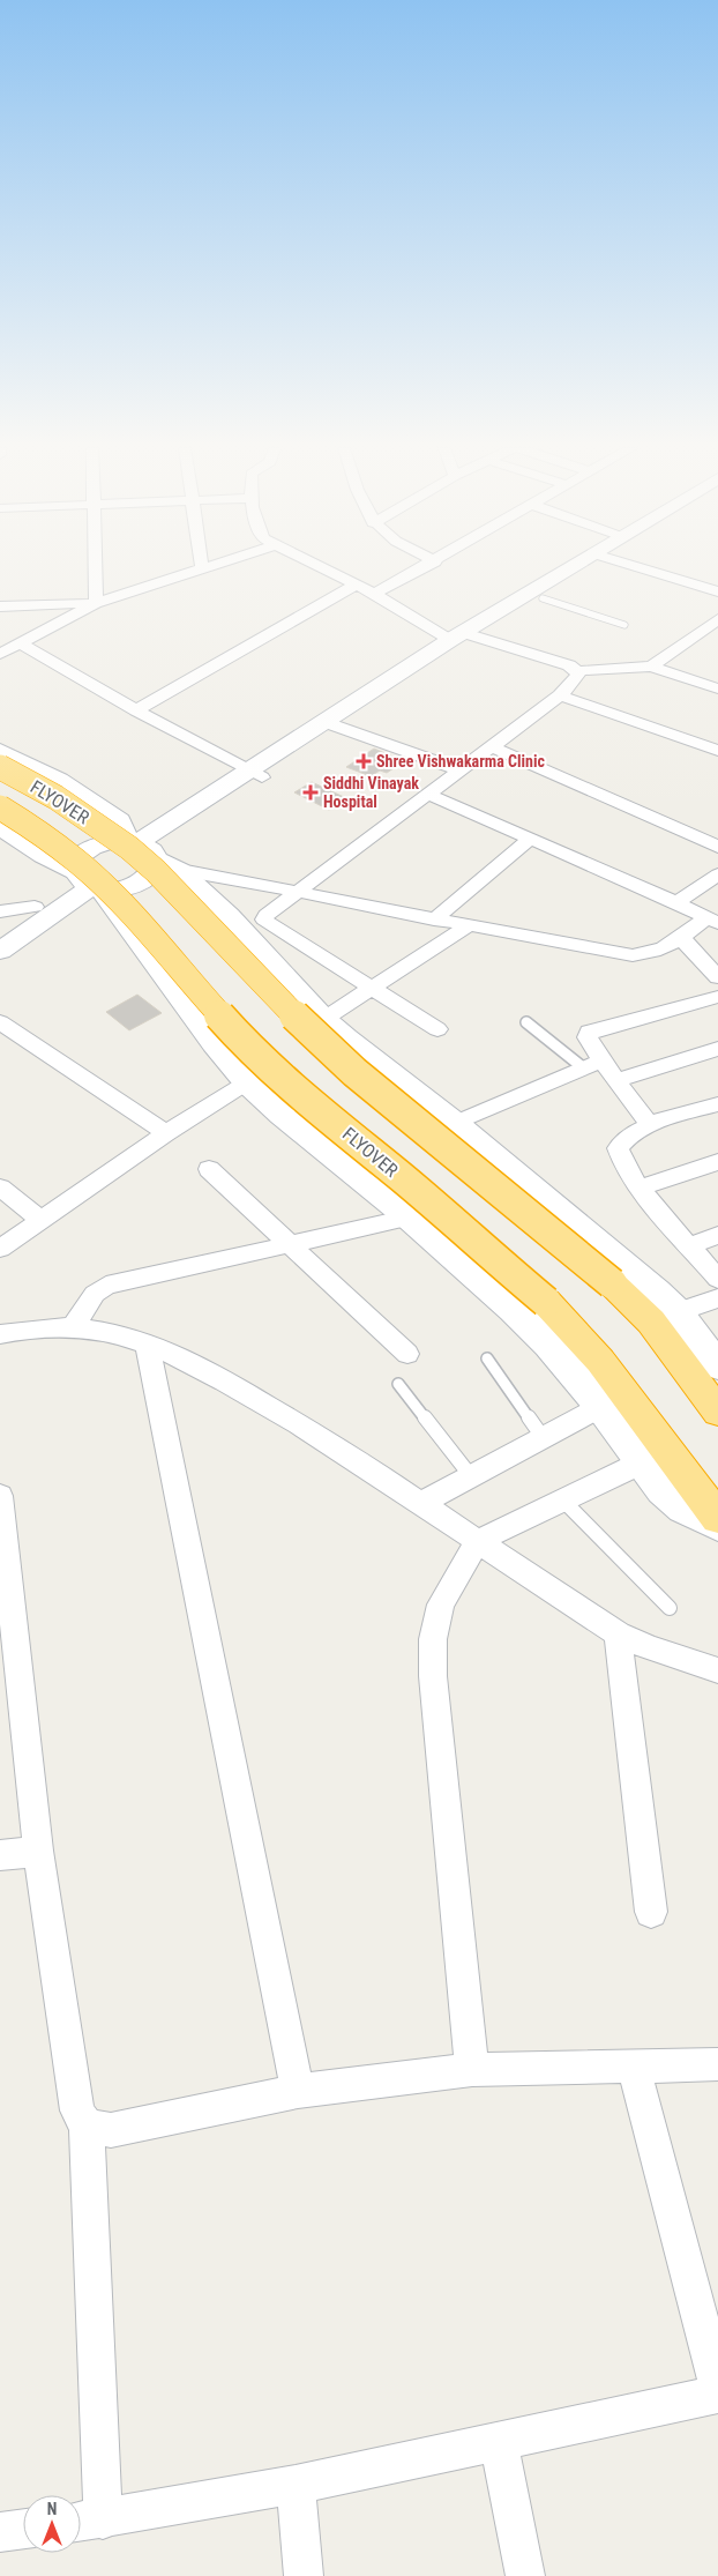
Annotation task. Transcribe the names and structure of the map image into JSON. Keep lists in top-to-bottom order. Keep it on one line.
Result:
{"streets":{"highway":["FLYOVER"]},"places":{"health":["Shree Vishwakarma Clinic","Siddhi Vinayak Hospital"]},"north":"top"}
